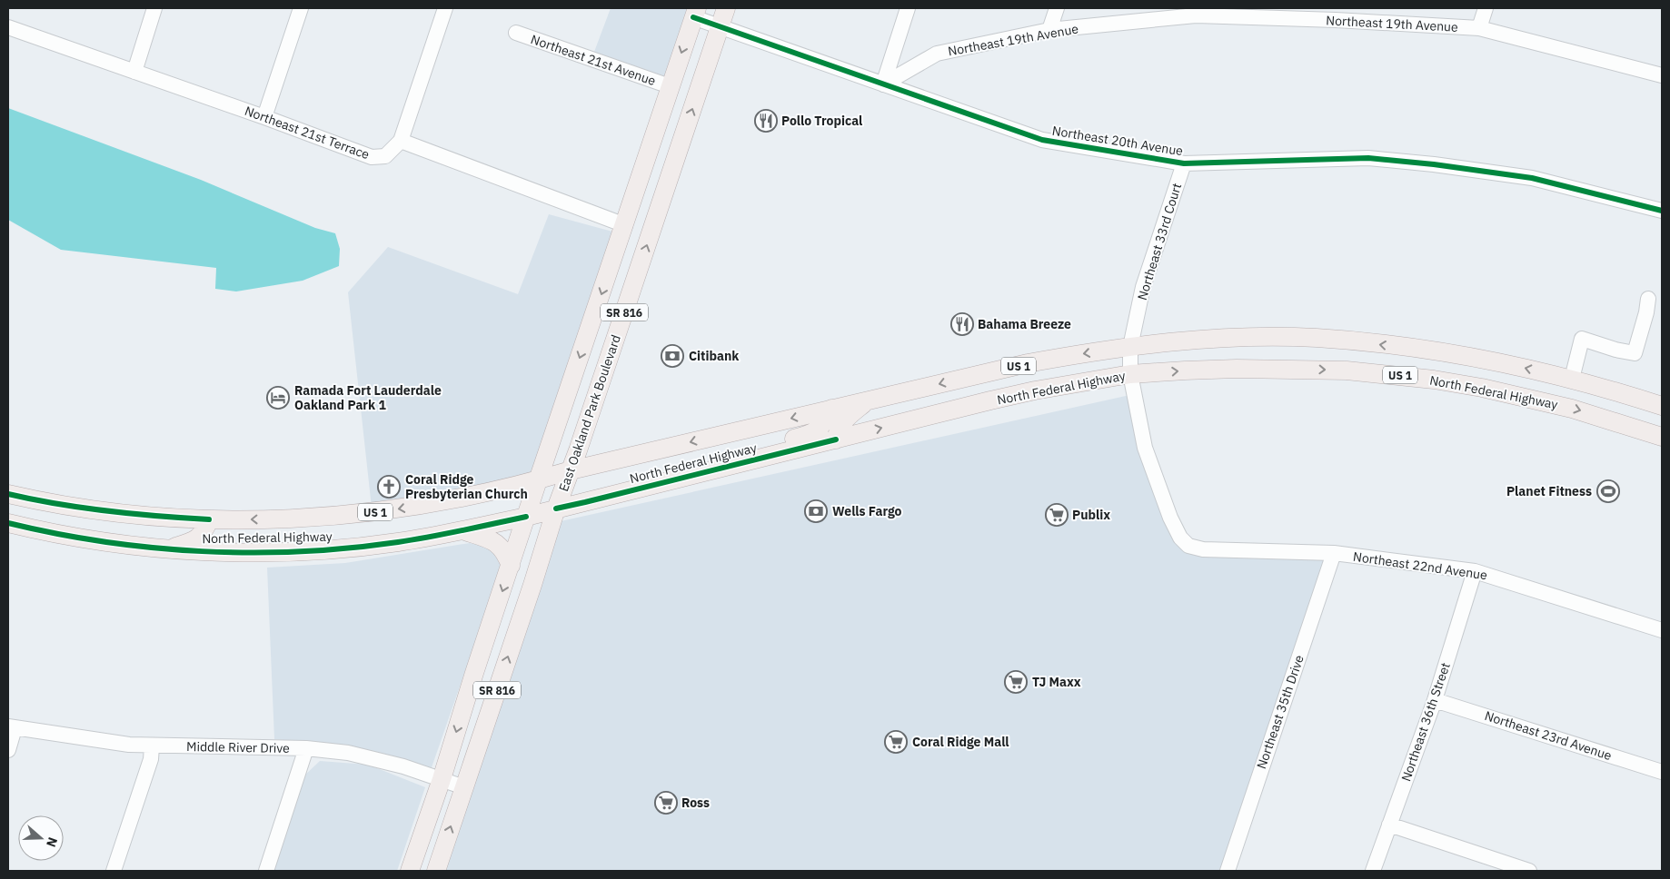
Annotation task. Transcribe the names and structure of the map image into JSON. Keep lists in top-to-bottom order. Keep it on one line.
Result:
{"streets":{"main road":["SR 816","US 1","North Federal Highway","East Oakland Park Boulevard"],"street":["Northeast 19th Avenue","Northeast 21st Avenue","Northeast 21st Terrace","Northeast 20th Avenue","Northeast 33rd Court","Northeast 22nd Avenue","Northeast 35th Drive","Northeast 36th Street","Northeast 23rd Avenue","Middle River Drive"]},"crossings":[["Northeast 19th Avenue","Northeast 20th Avenue"],["Northeast 21st Avenue","SR 816"],["Northeast 20th Avenue","Northeast 33rd Court"],["Northeast 20th Avenue","SR 816"],["Northeast 20th Avenue","East Oakland Park Boulevard"],["Northeast 33rd Court","North Federal Highway"],["Northeast 33rd Court","Northeast 22nd Avenue"],["SR 816","North Federal Highway"],["SR 816","Middle River Drive"],["North Federal Highway","East Oakland Park Boulevard"],["East Oakland Park Boulevard","Middle River Drive"],["Northeast 22nd Avenue","Northeast 35th Drive"],["Northeast 22nd Avenue","Northeast 36th Street"],["Northeast 36th Street","Northeast 23rd Avenue"]],"places":{"restaurant":["Pollo Tropical","Bahama Breeze"],"bank":["Citibank","Wells Fargo"],"hotel":["Ramada Fort Lauderdale Oakland Park 1"],"church":["Coral Ridge Presbyterian Church"],"sports":["Planet Fitness"],"supermarket":["Publix","TJ Maxx","Coral Ridge Mall","Ross"]},"north":"right"}
